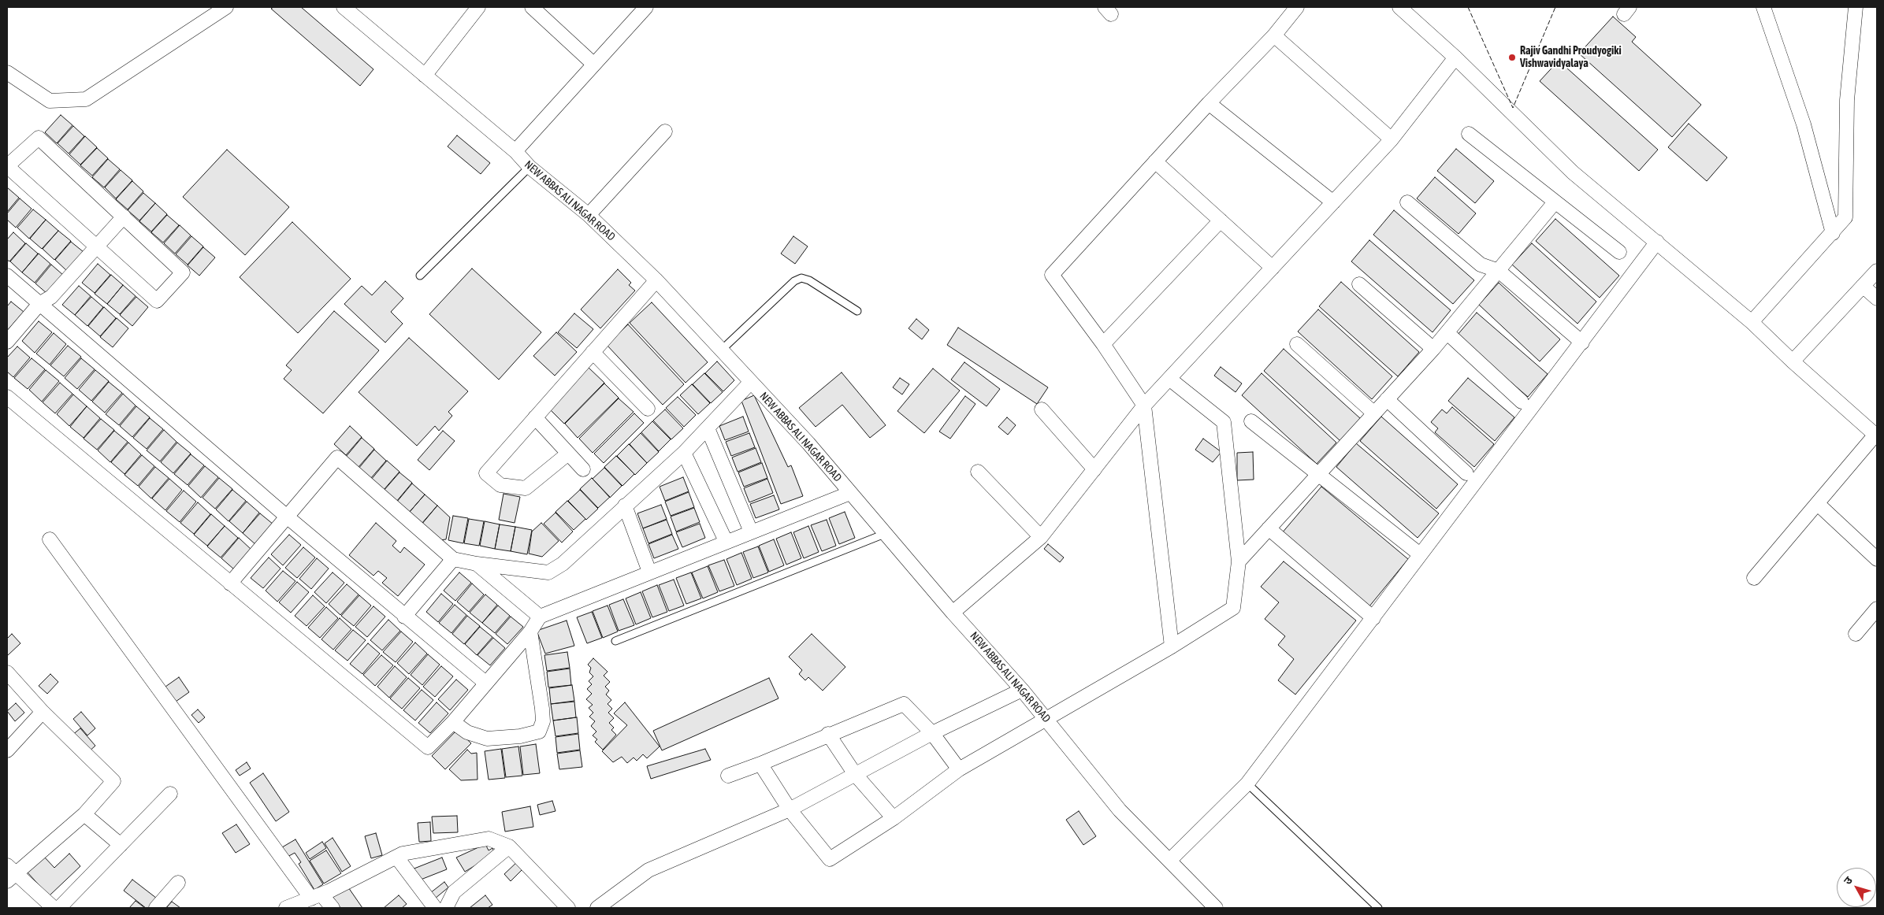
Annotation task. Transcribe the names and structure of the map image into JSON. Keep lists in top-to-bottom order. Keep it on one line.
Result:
{"streets":{"street":["NEW ABBAS ALI NAGAR ROAD"]},"places":["Rajiv Gandhi Proudyogiki Vishwavidyalaya"],"north":"top left"}
